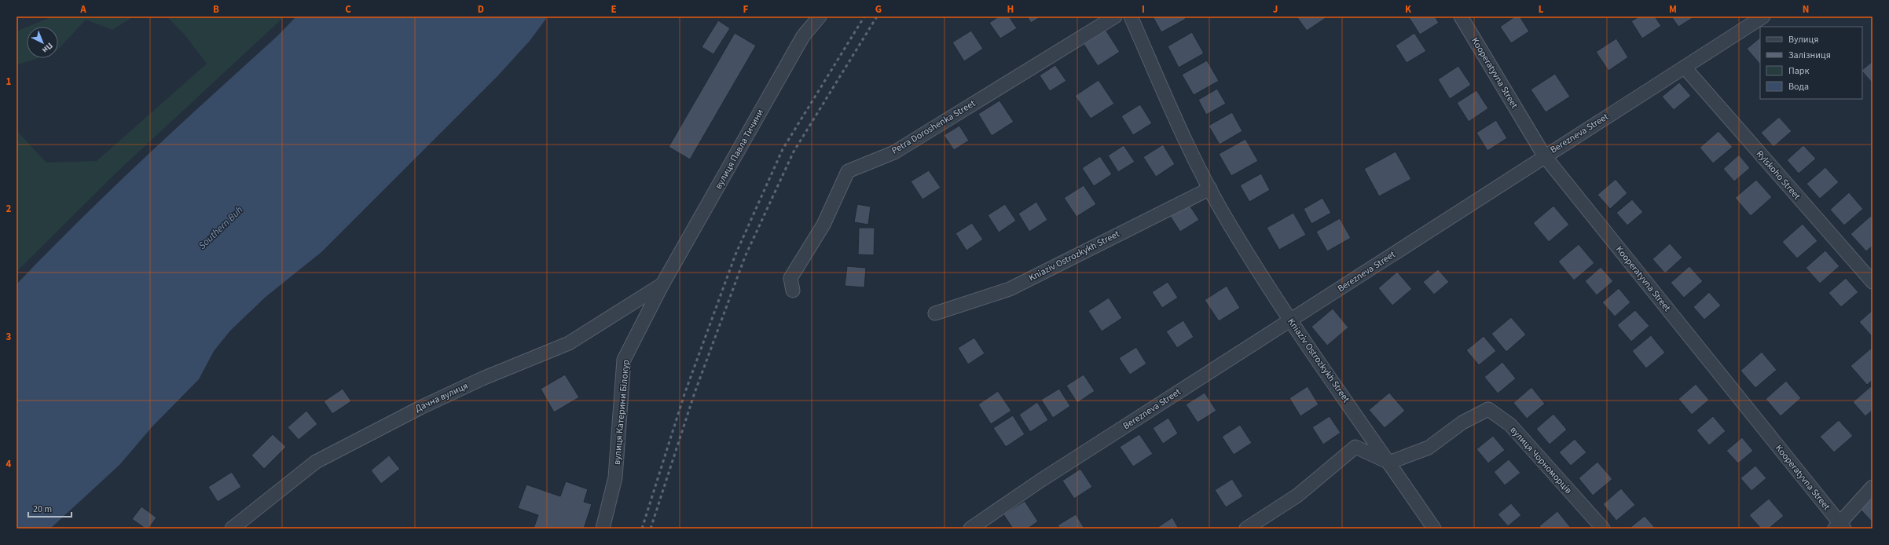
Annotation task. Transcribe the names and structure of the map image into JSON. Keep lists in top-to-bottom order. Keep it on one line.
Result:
{"streets":{"street":["Kooperatyvna Street","Petra Doroshenka Street","Berezneva Street","вулиця Павла Тичини","Rylskoho Street","Kniaziv Ostrozkykh Street","Дачна вулиця","вулиця Катерини Білокур","вулиця Чорноморців"]},"crossings":[["Kooperatyvna Street","Berezneva Street"],["Berezneva Street","Rylskoho Street"],["Berezneva Street","Kniaziv Ostrozkykh Street"],["вулиця Павла Тичини","Дачна вулиця"],["вулиця Павла Тичини","вулиця Катерини Білокур"],["Kniaziv Ostrozkykh Street","вулиця Чорноморців"],["Дачна вулиця","вулиця Катерини Білокур"]],"water":["Southern Buh"],"legend":["Вулиця","Залізниця","Парк","Вода"],"scale_bar":"20 m","north":"bottom right","grid":{"columns":["A","B","C","D","E","F","G","H","I","J","K","L","M","N"],"rows":["1","2","3","4"]}}
